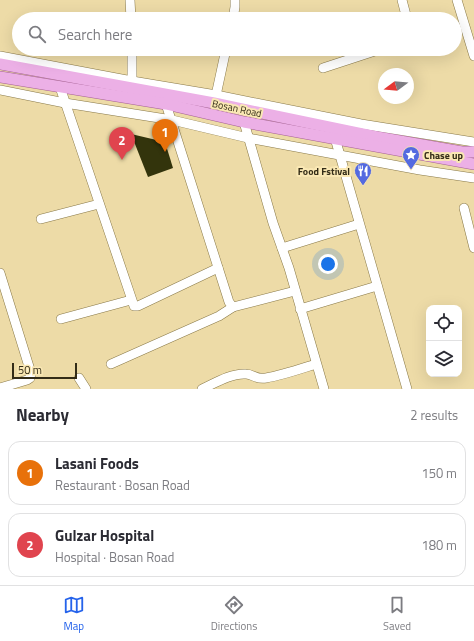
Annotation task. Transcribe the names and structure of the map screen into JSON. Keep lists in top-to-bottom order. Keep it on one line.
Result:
{"streets":{"main road":["Bosan Road"]},"places":{"place":["Chase up"],"restaurant":["Food Fstival"]},"scale_bar":"50 m","north":"left","page":{"search":"Search here","pins":["1","2"],"scale":"50 m","heading":["Nearby","2 results"],"list":[{"mark":"1","name":"Lasani Foods","note":"Restaurant · Bosan Road","value":"150 m"},{"mark":"2","name":"Gulzar Hospital","note":"Hospital · Bosan Road","value":"180 m"}],"nav":["Map","Directions","Saved"]}}
